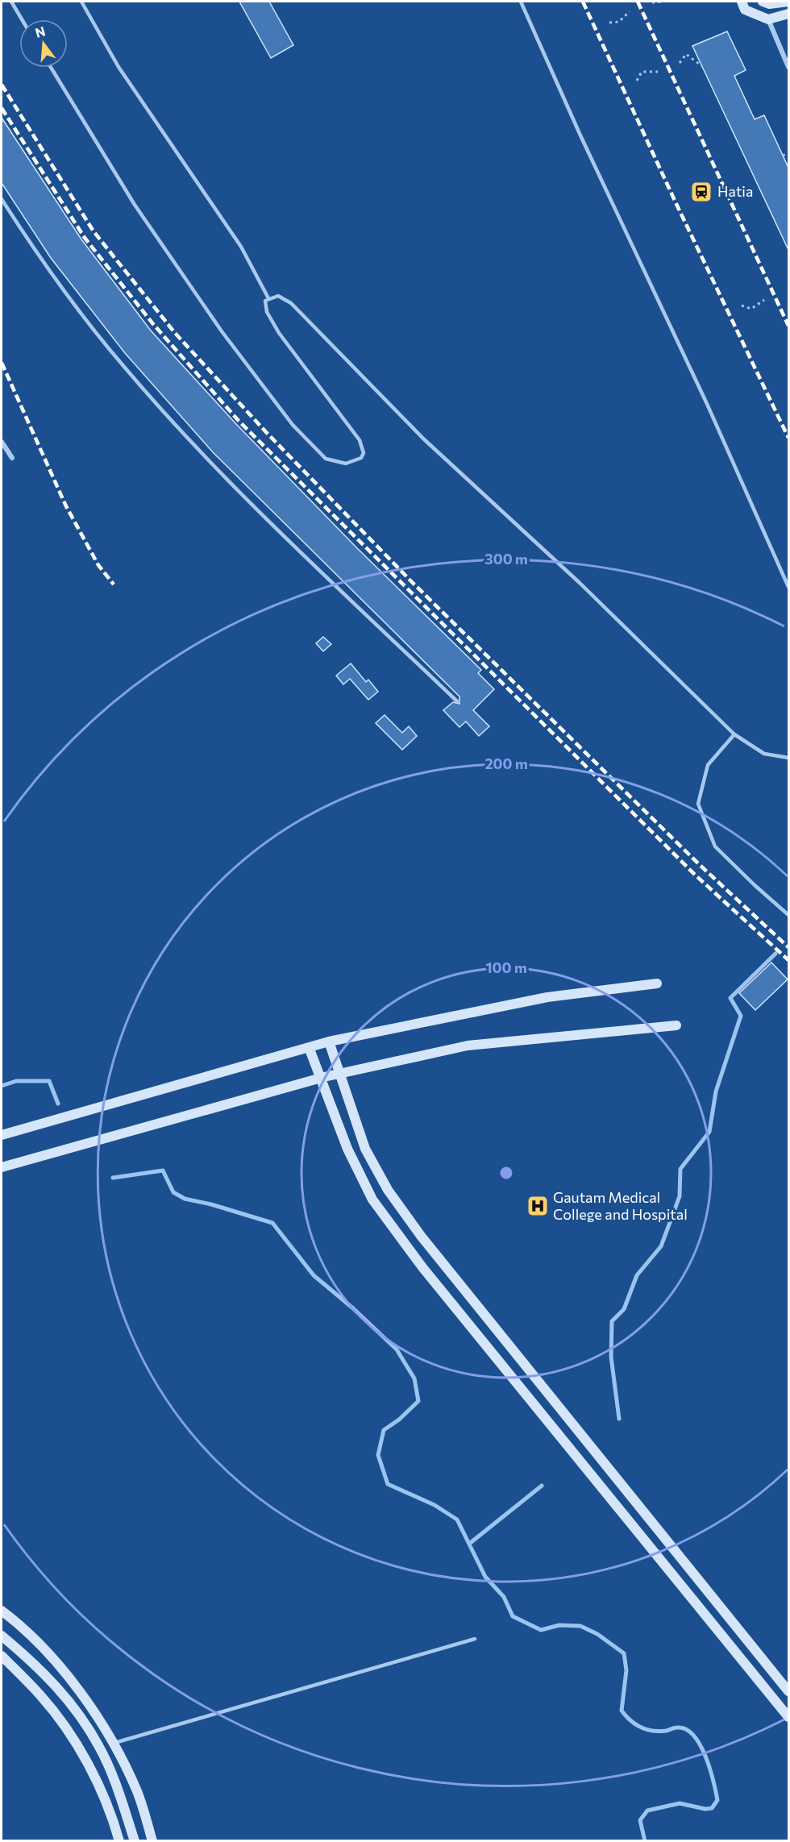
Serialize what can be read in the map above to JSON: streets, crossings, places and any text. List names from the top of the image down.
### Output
{
  "places": {
    "station": ["Hatia"],
    "hospital": ["Gautam Medical College and Hospital"]
  },
  "north": "top",
  "rings": ["300 m", "200 m", "100 m"]
}
